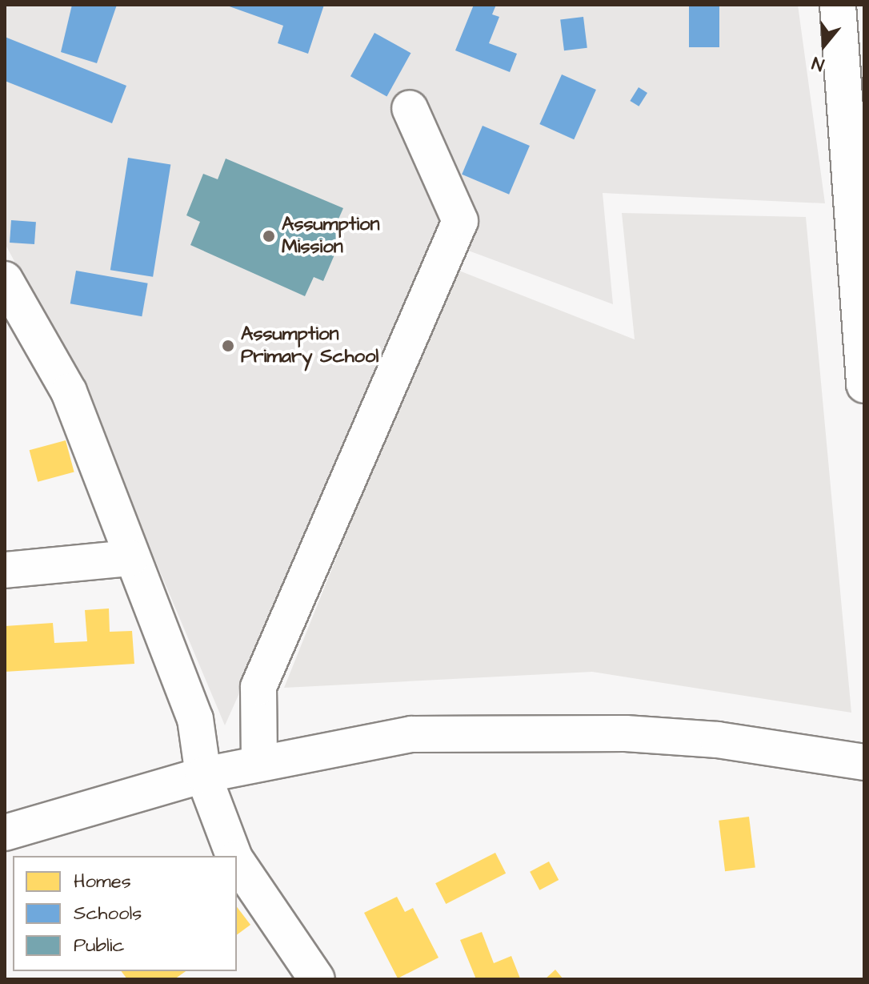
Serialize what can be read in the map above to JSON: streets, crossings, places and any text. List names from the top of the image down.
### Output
{
  "places": ["Assumption Mission", "Assumption Primary School"],
  "legend": ["Homes", "Schools", "Public"],
  "north": "bottom"
}
